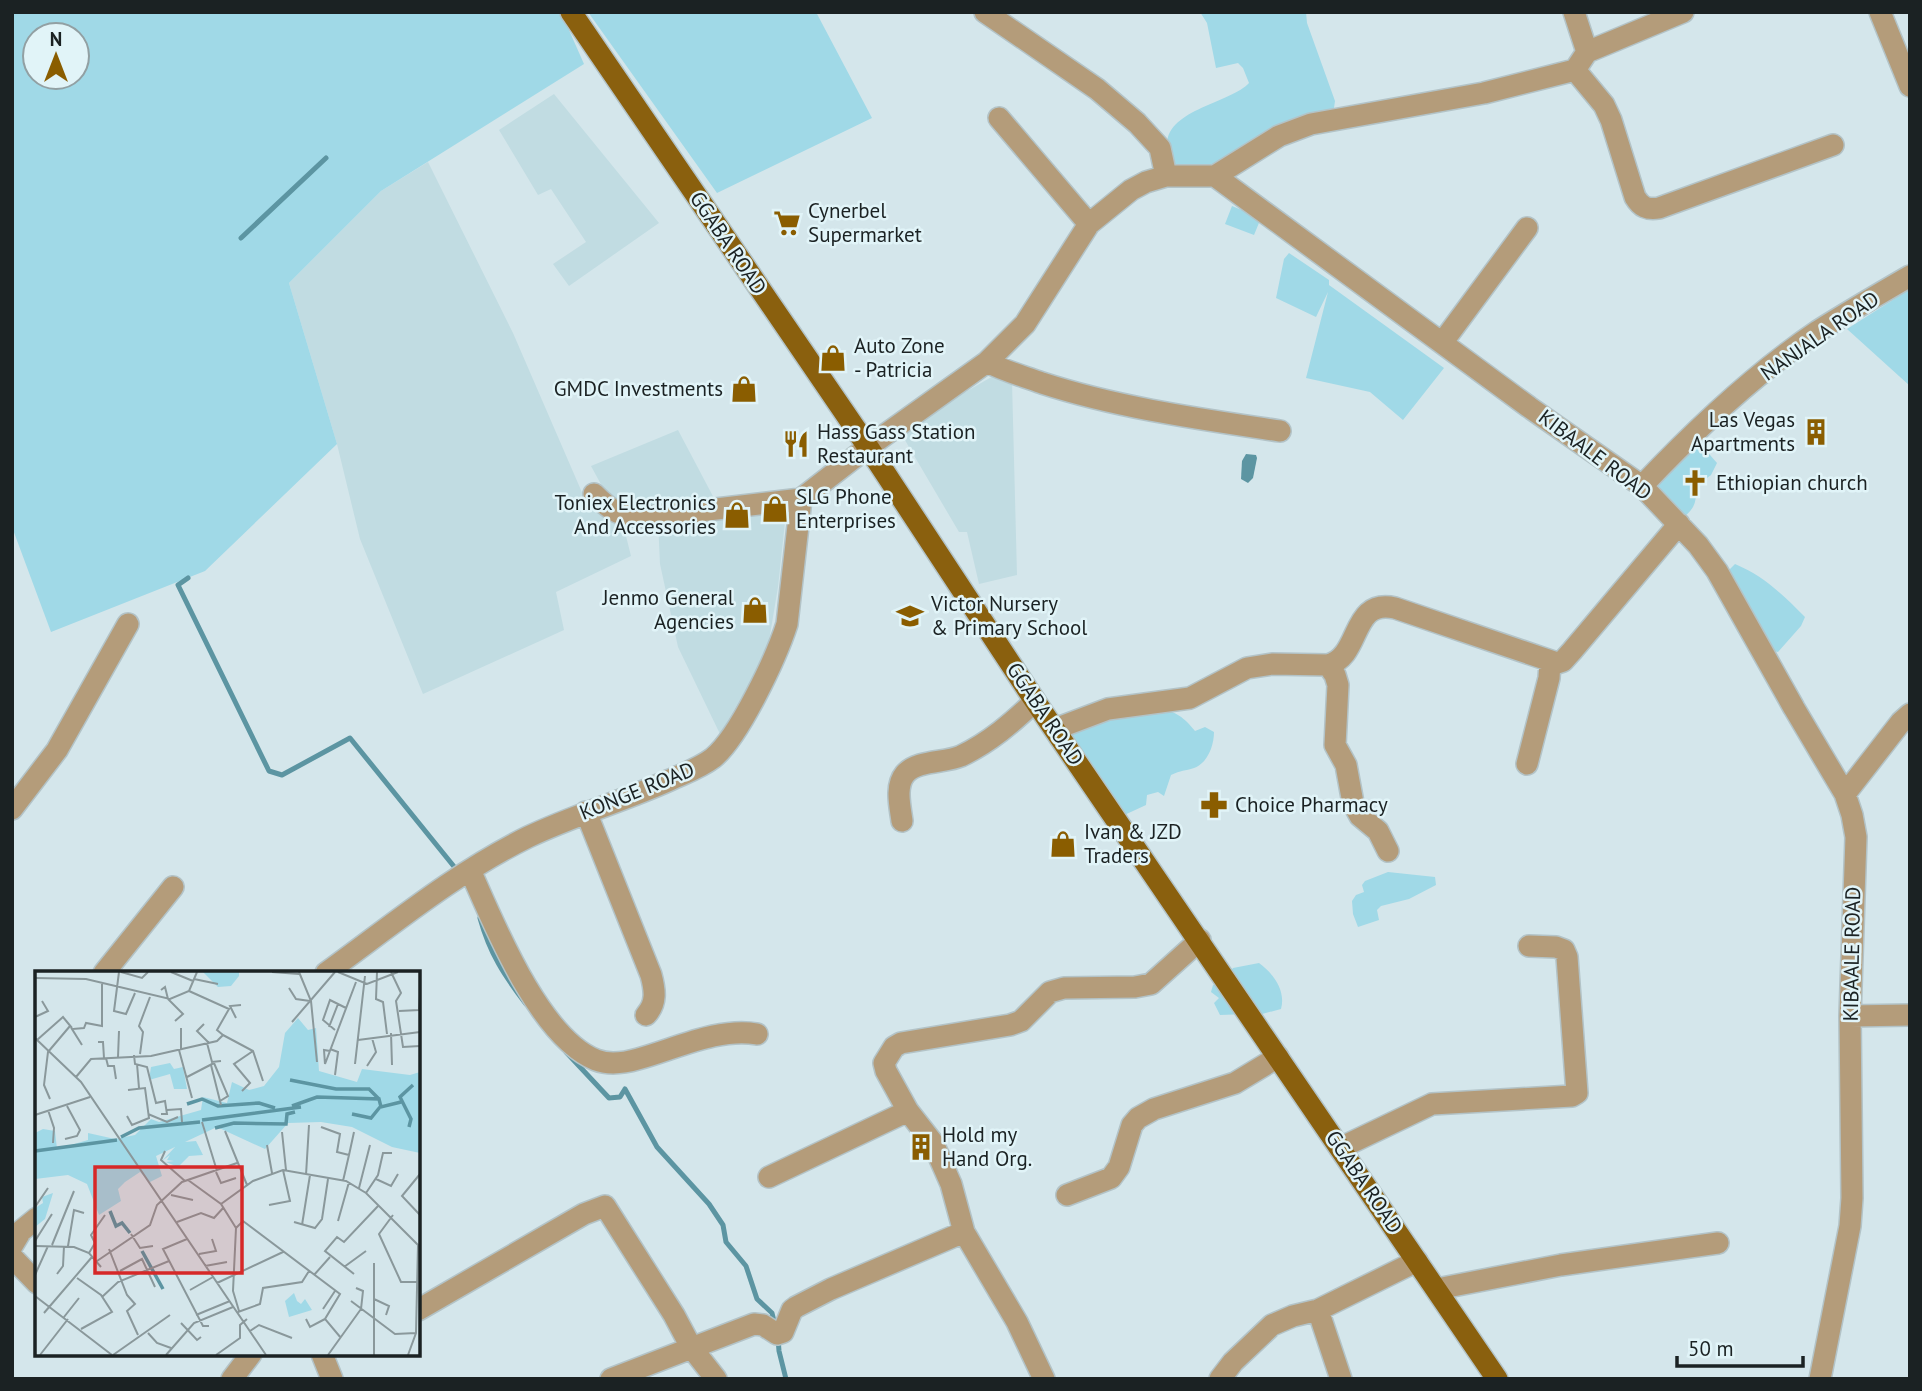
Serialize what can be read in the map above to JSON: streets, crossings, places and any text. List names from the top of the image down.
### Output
{
  "streets": {
    "main road": ["GGABA ROAD"],
    "street": ["NANJALA ROAD", "KIBAALE ROAD", "KONGE ROAD"]
  },
  "crossings": [
    ["NANJALA ROAD", "KIBAALE ROAD"]
  ],
  "places": {
    "supermarket": ["Cynerbel Supermarket"],
    "shop": [
      "Auto Zone - Patricia",
      "GMDC Investments",
      "SLG Phone Enterprises",
      "Toniex Electronics And Accessories",
      "Jenmo General Agencies",
      "Ivan & JZD Traders"
    ],
    "building": ["Las Vegas Apartments", "Hold my Hand Org."],
    "restaurant": ["Hass Gass Station Restaurant"],
    "church": ["Ethiopian church"],
    "school or university": ["Victor Nursery & Primary School"],
    "pharmacy": ["Choice Pharmacy"]
  },
  "scale_bar": "50 m",
  "north": "top"
}
